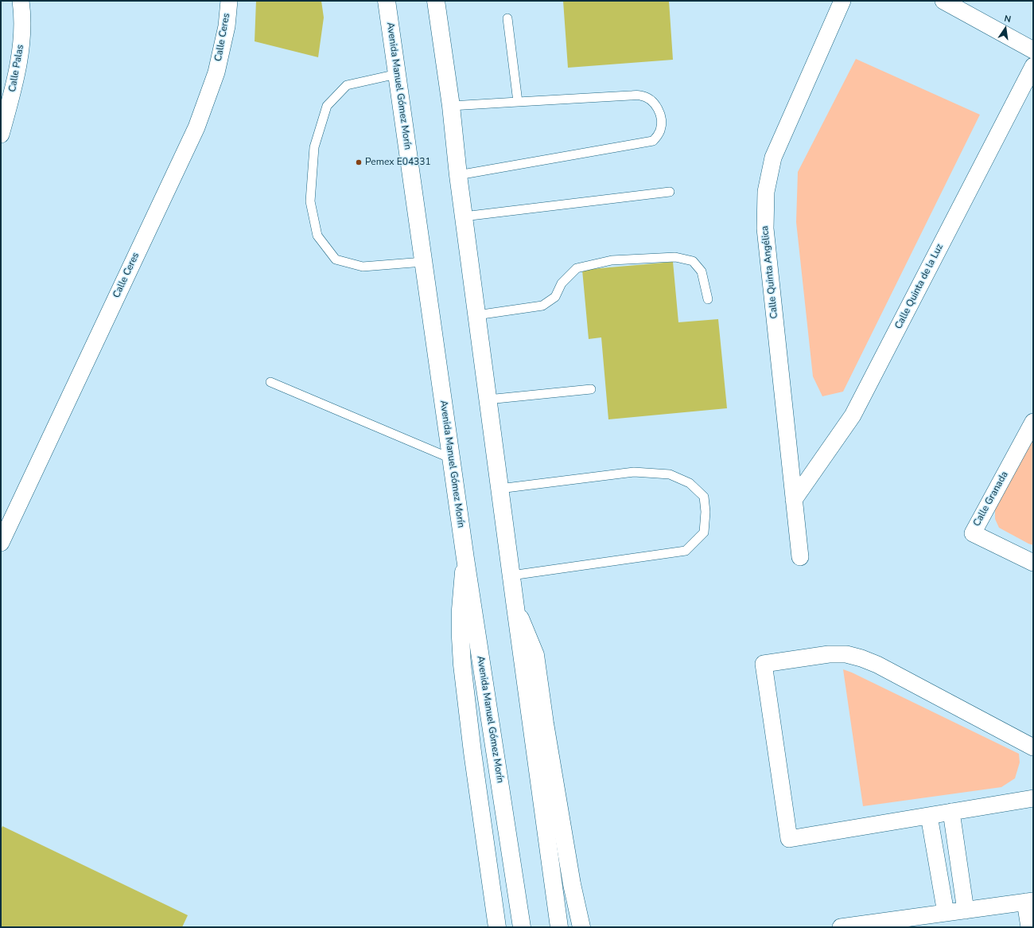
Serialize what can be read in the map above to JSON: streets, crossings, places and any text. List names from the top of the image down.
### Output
{
  "streets": {
    "main road": ["Avenida Manuel Gómez Morín"],
    "street": [
      "Calle Ceres",
      "Calle Palas",
      "Calle Quinta Angélica",
      "Calle Quinta de la Luz",
      "Calle Granada"
    ]
  },
  "crossings": [
    ["Calle Quinta Angélica", "Calle Quinta de la Luz"]
  ],
  "places": ["Pemex E04331"],
  "north": "top"
}
